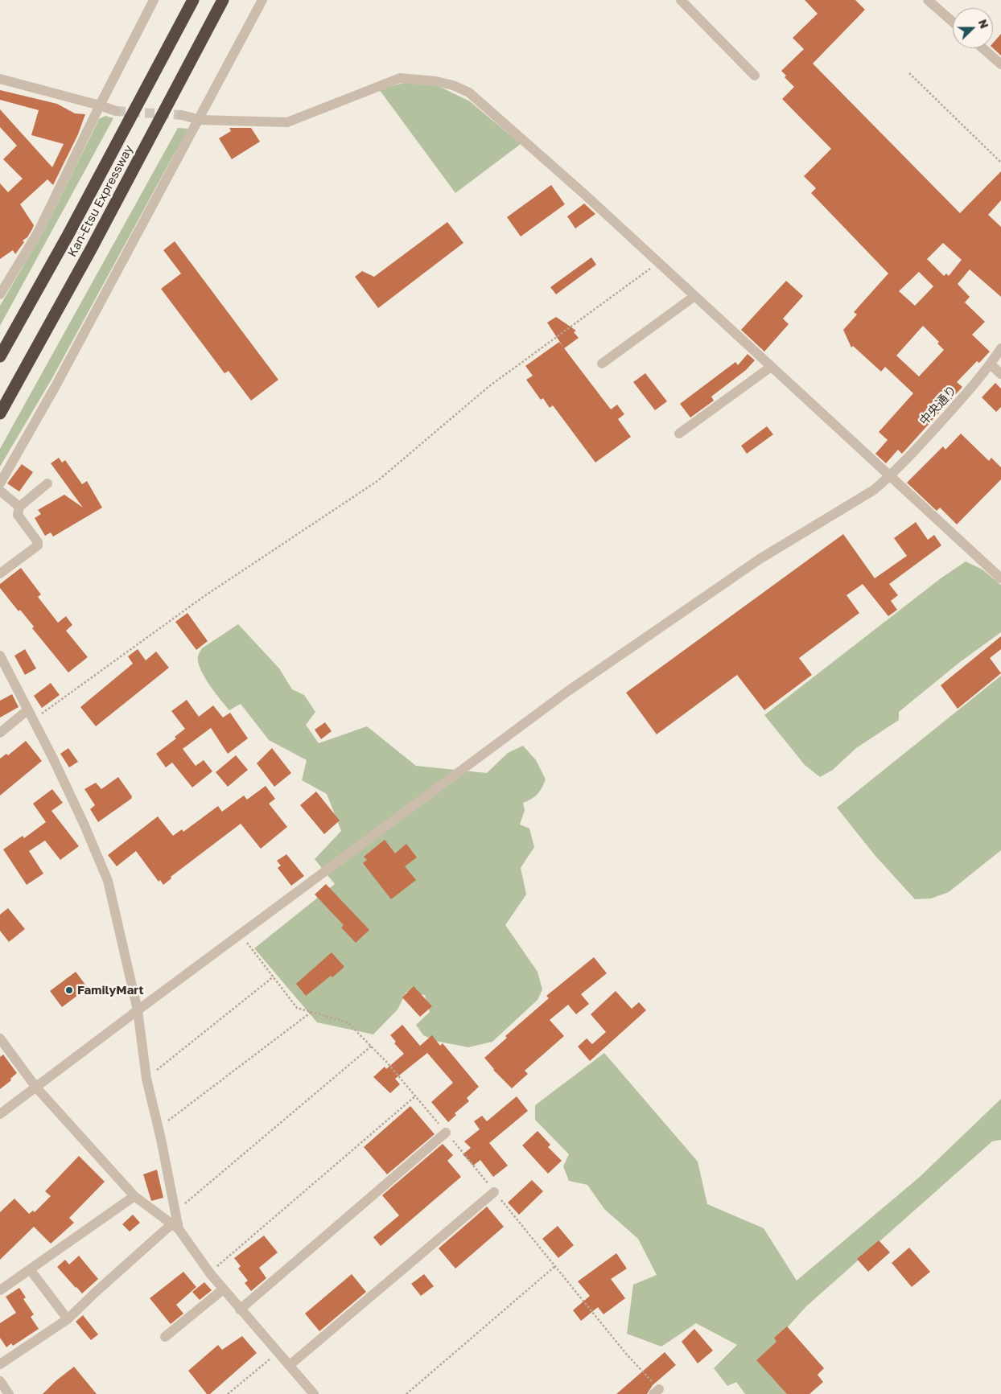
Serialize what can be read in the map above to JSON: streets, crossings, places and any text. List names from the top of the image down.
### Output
{
  "streets": {
    "highway": ["Kan-Etsu Expressway"],
    "street": ["中央通り"]
  },
  "places": ["FamilyMart"],
  "north": "right"
}
